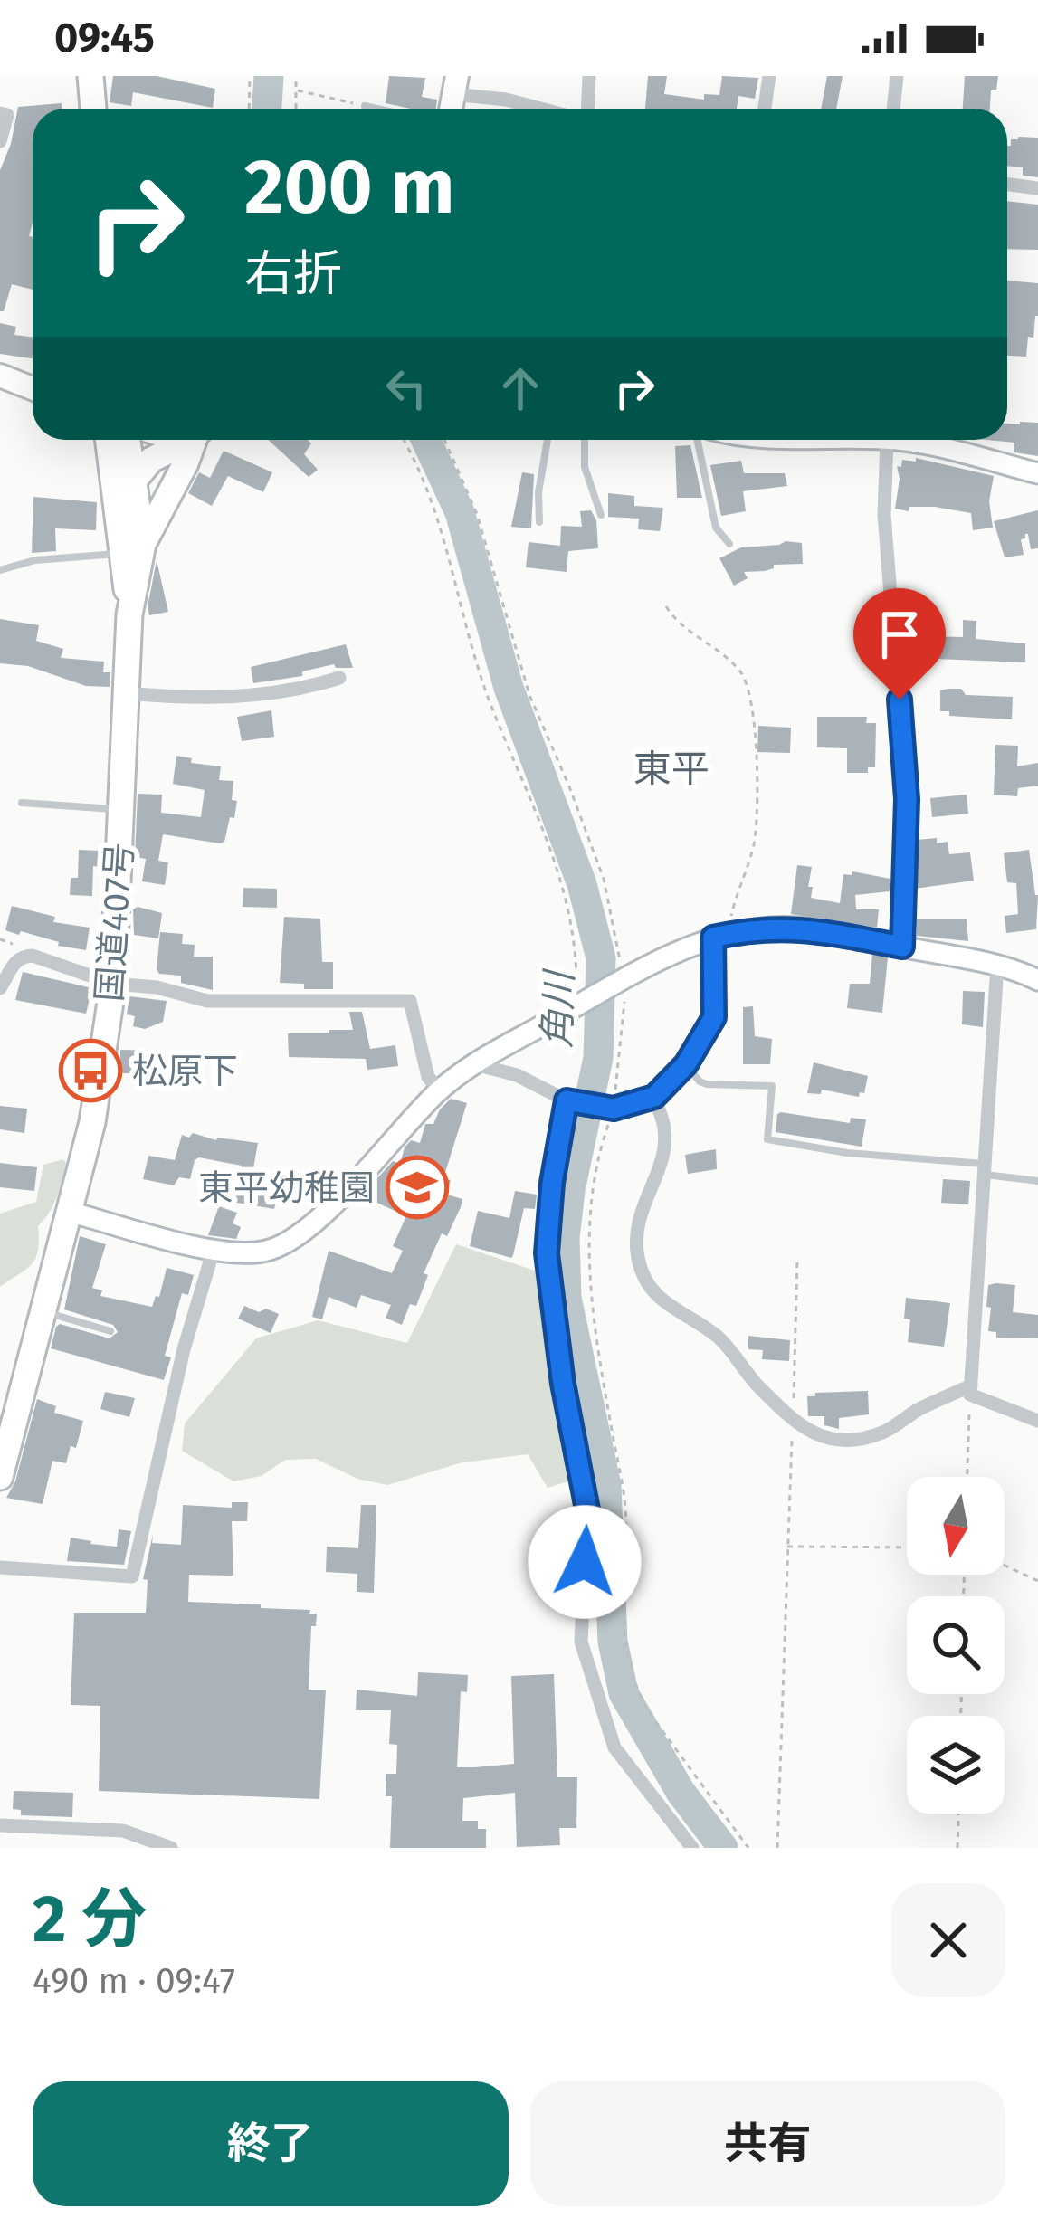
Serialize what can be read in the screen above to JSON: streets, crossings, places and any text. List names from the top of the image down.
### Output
{
  "streets": {
    "highway": ["国道407号"]
  },
  "districts": ["東平"],
  "water": ["角川"],
  "places": {
    "bus stop": ["松原下"],
    "school or university": ["東平幼稚園"]
  },
  "north": "bottom",
  "page": {
    "status": "09:45",
    "turn": ["200 m", "右折"],
    "heading": ["2 分", "490 m · 09:47"],
    "buttons": ["終了", "共有"]
  }
}
